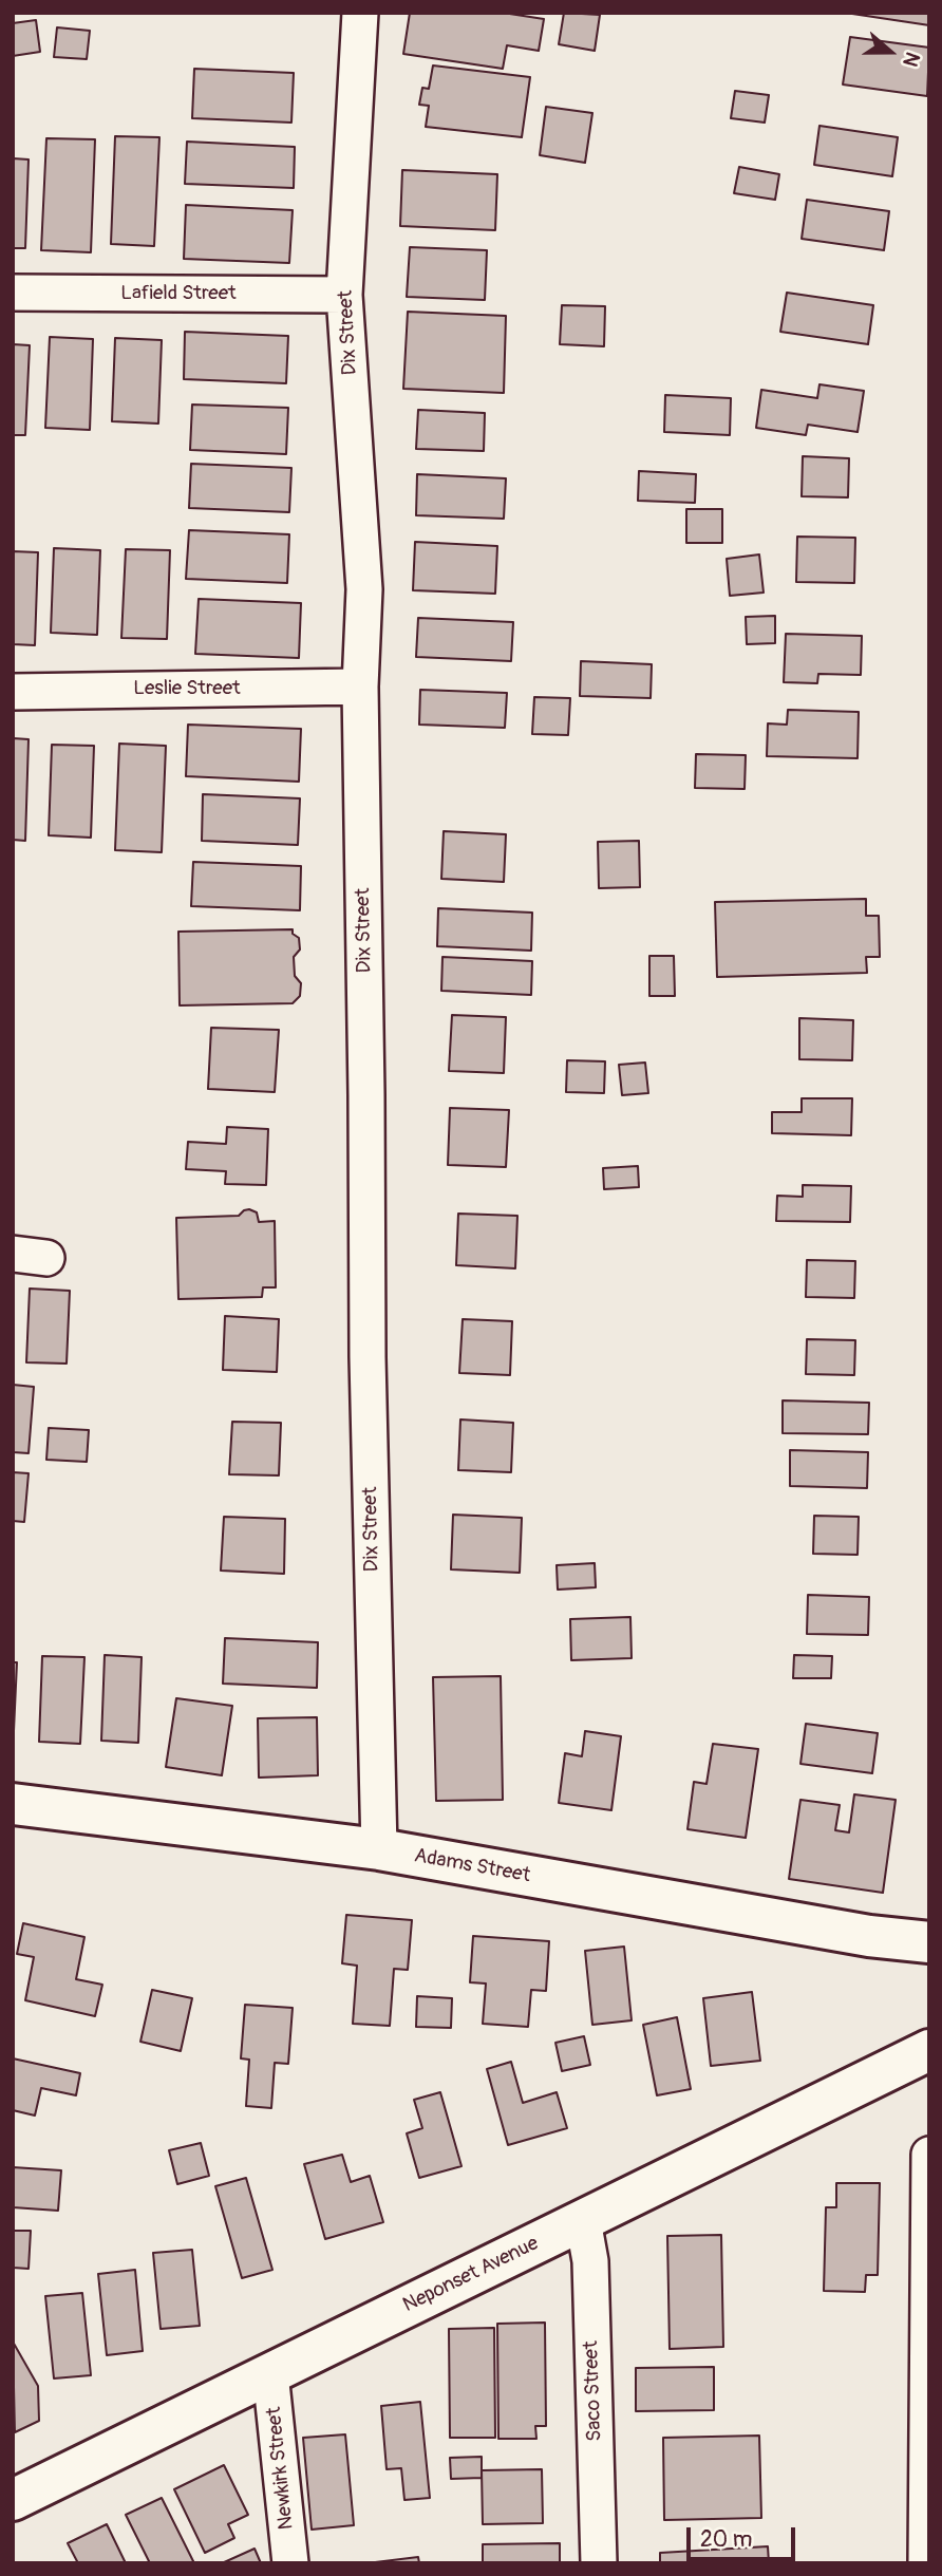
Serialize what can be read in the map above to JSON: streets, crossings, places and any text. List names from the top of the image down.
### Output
{
  "streets": {
    "main road": ["Adams Street", "Neponset Avenue"],
    "street": [
      "Lafield Street",
      "Dix Street",
      "Leslie Street",
      "Saco Street",
      "Newkirk Street"
    ]
  },
  "crossings": [
    ["Lafield Street", "Dix Street"],
    ["Dix Street", "Leslie Street"],
    ["Dix Street", "Adams Street"],
    ["Neponset Avenue", "Saco Street"],
    ["Neponset Avenue", "Newkirk Street"]
  ],
  "scale_bar": "20 m",
  "north": "right"
}
